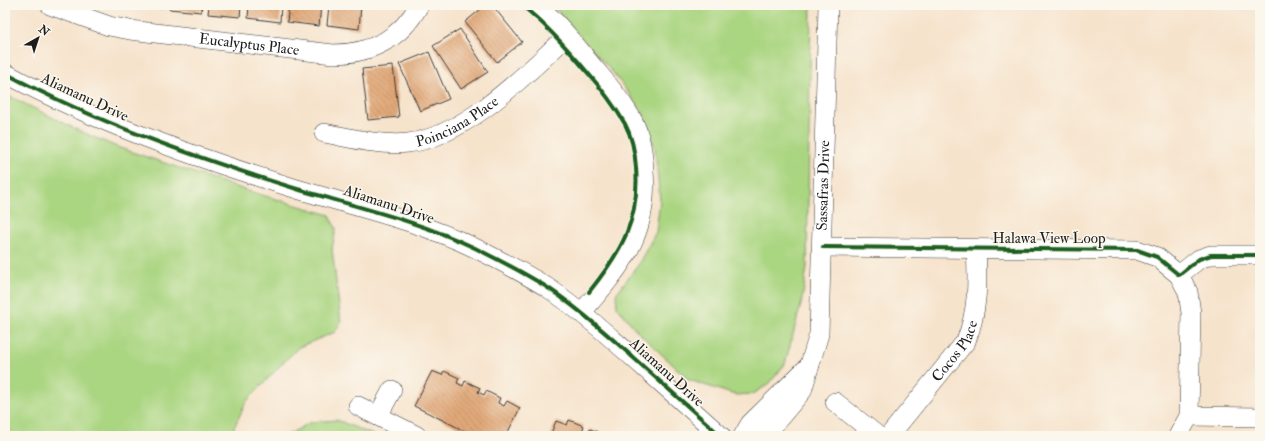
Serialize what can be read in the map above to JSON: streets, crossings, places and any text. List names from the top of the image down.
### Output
{
  "streets": {
    "street": [
      "Eucalyptus Place",
      "Aliamanu Drive",
      "Poinciana Place",
      "Sassafras Drive",
      "Halawa View Loop",
      "Cocos Place"
    ]
  },
  "crossings": [
    ["Sassafras Drive", "Halawa View Loop"],
    ["Halawa View Loop", "Cocos Place"]
  ],
  "north": "top right"
}
